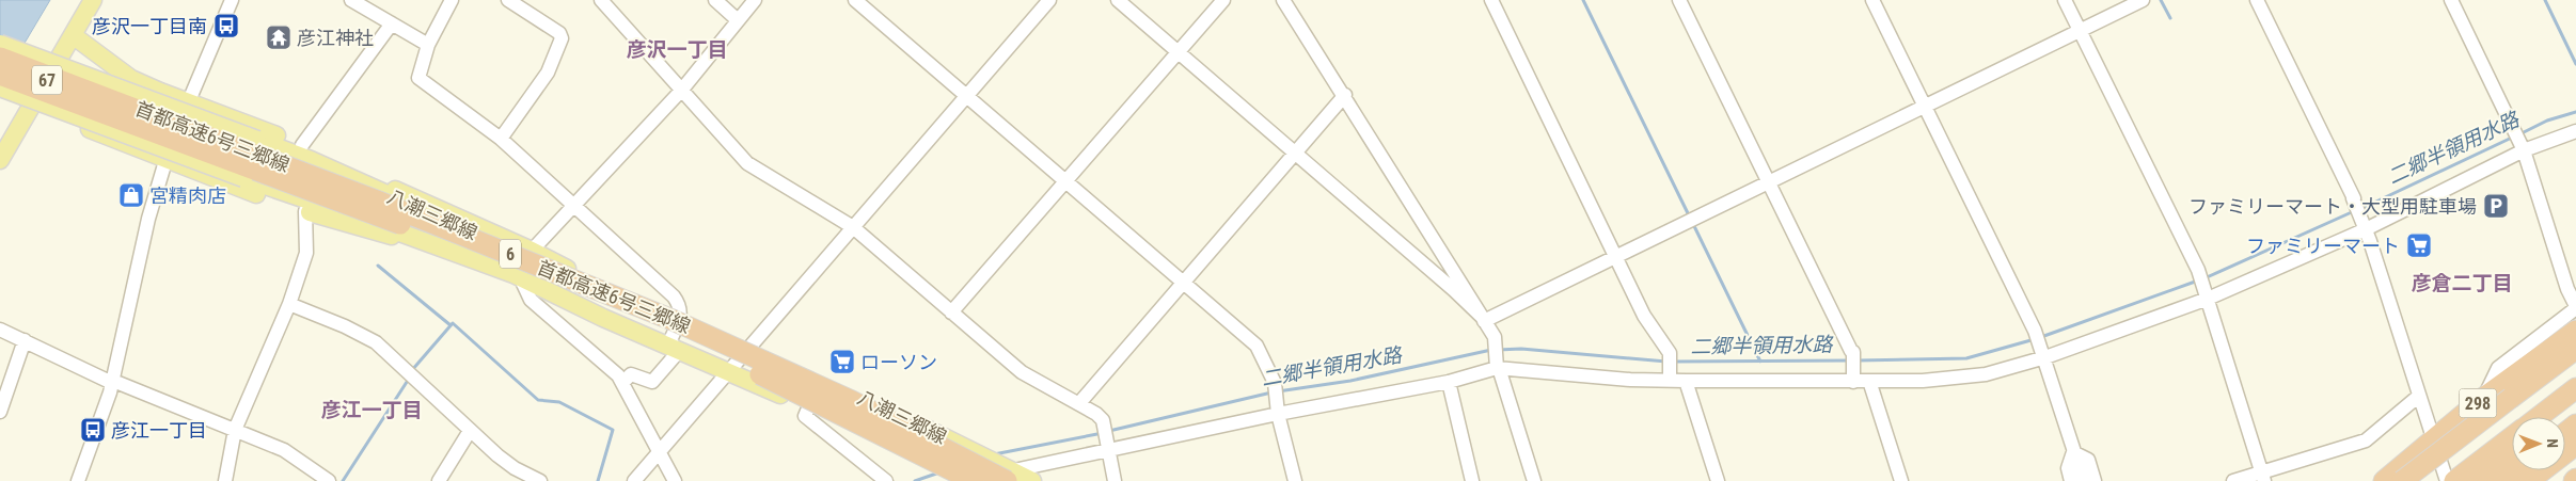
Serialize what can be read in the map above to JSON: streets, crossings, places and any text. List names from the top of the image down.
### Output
{
  "streets": {
    "highway": ["首都高速6号三郷線", "6", "298"],
    "main road": ["67", "八潮三郷線"]
  },
  "crossings": [
    ["首都高速6号三郷線", "八潮三郷線"]
  ],
  "districts": ["彦沢一丁目", "彦倉二丁目", "彦江一丁目"],
  "water": ["二郷半領用水路"],
  "places": {
    "bus stop": ["彦沢一丁目南", "彦江一丁目"],
    "temple": ["彦江神社"],
    "shop": ["宮精肉店"],
    "parking": ["ファミリーマート・大型用駐車場"],
    "supermarket": ["ファミリーマート", "ローソン"]
  },
  "north": "right"
}
